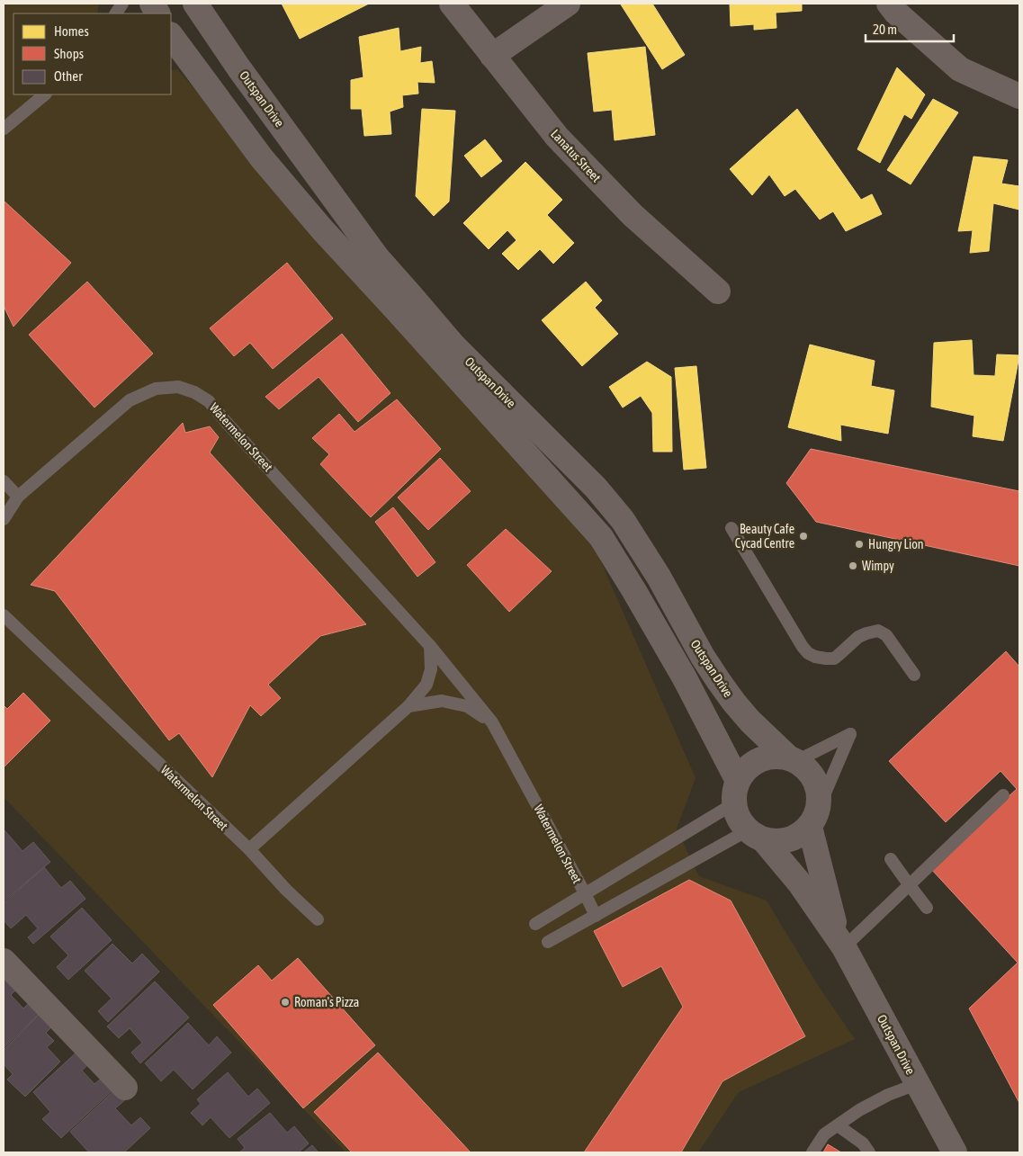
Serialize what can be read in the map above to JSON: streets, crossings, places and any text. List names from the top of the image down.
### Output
{
  "streets": {
    "street": ["Outspan Drive", "Lanatus Street"],
    "lane": ["Watermelon Street"]
  },
  "crossings": [
    ["Outspan Drive", "Watermelon Street"]
  ],
  "places": [
    "Beauty Cafe Cycad Centre",
    "Hungry Lion",
    "Wimpy",
    "Roman's Pizza"
  ],
  "legend": ["Homes", "Shops", "Other"],
  "scale_bar": "20 m"
}
